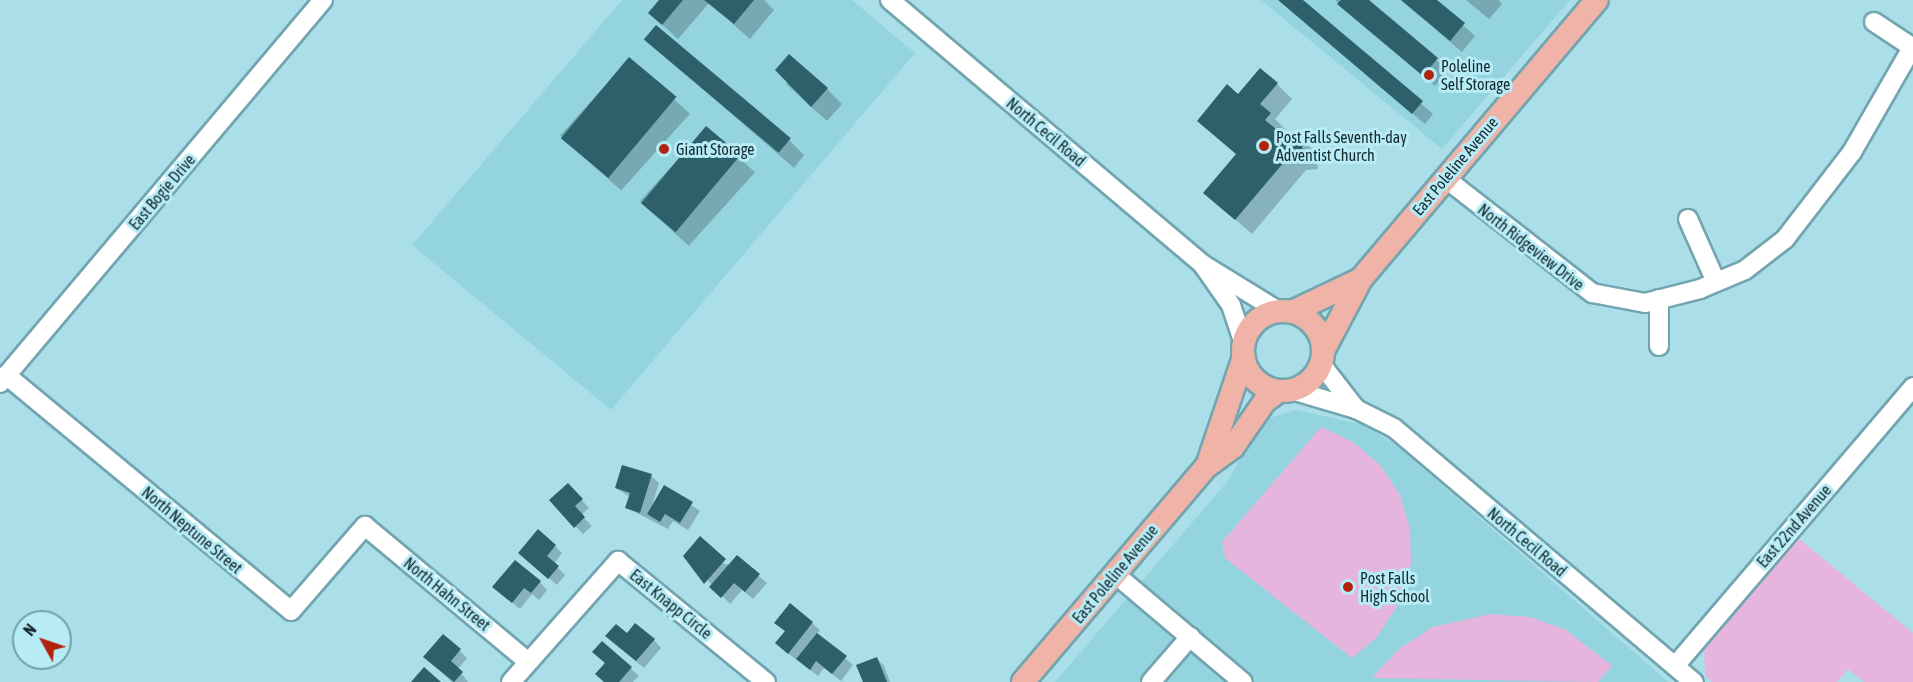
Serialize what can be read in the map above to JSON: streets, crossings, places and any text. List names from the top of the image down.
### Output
{
  "streets": {
    "main road": ["East Poleline Avenue"],
    "street": [
      "North Cecil Road",
      "East Bogie Drive",
      "North Ridgeview Drive",
      "East 22nd Avenue",
      "North Neptune Street",
      "North Hahn Street",
      "East Knapp Circle"
    ]
  },
  "crossings": [
    ["North Cecil Road", "East Poleline Avenue"],
    ["North Cecil Road", "East 22nd Avenue"],
    ["East Poleline Avenue", "North Ridgeview Drive"],
    ["East Bogie Drive", "North Neptune Street"],
    ["North Neptune Street", "North Hahn Street"],
    ["North Hahn Street", "East Knapp Circle"]
  ],
  "places": [
    "Poleline Self Storage",
    "Post Falls Seventh-day Adventist Church",
    "Giant Storage",
    "Post Falls High School"
  ],
  "north": "top left"
}
